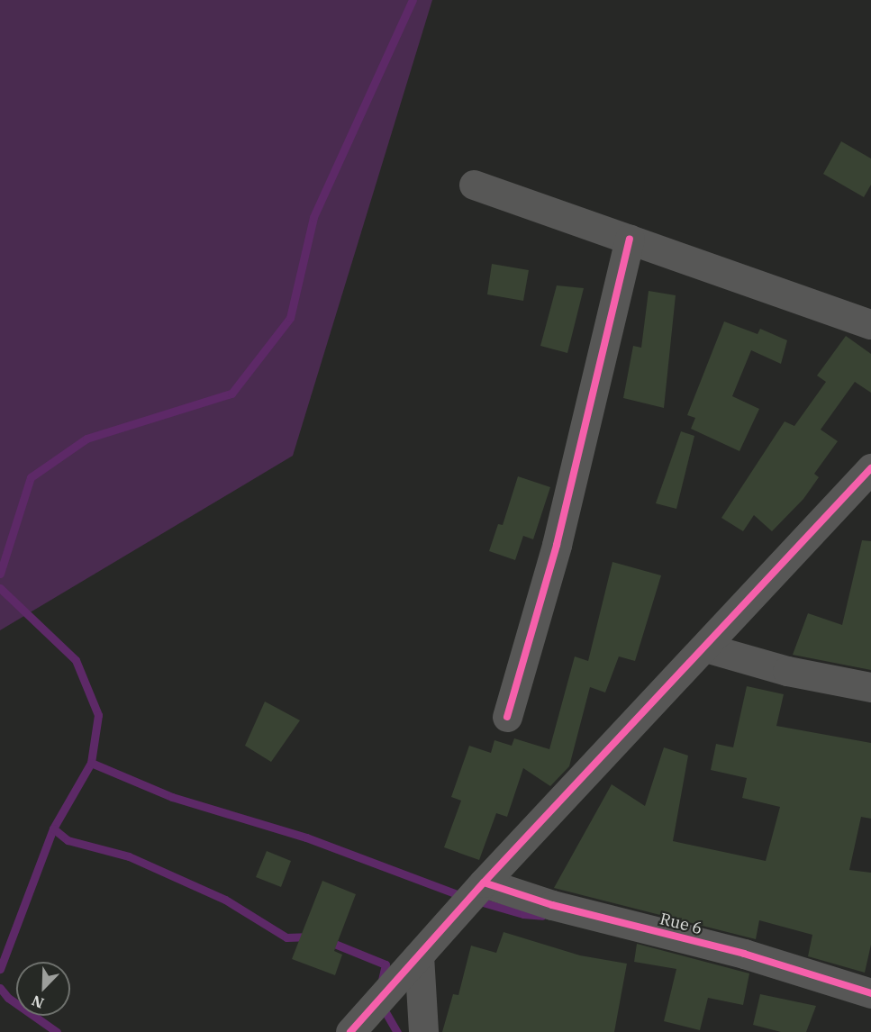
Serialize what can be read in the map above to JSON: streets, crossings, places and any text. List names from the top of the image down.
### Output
{
  "streets": {
    "street": ["Rue 6"]
  },
  "north": "bottom left"
}
